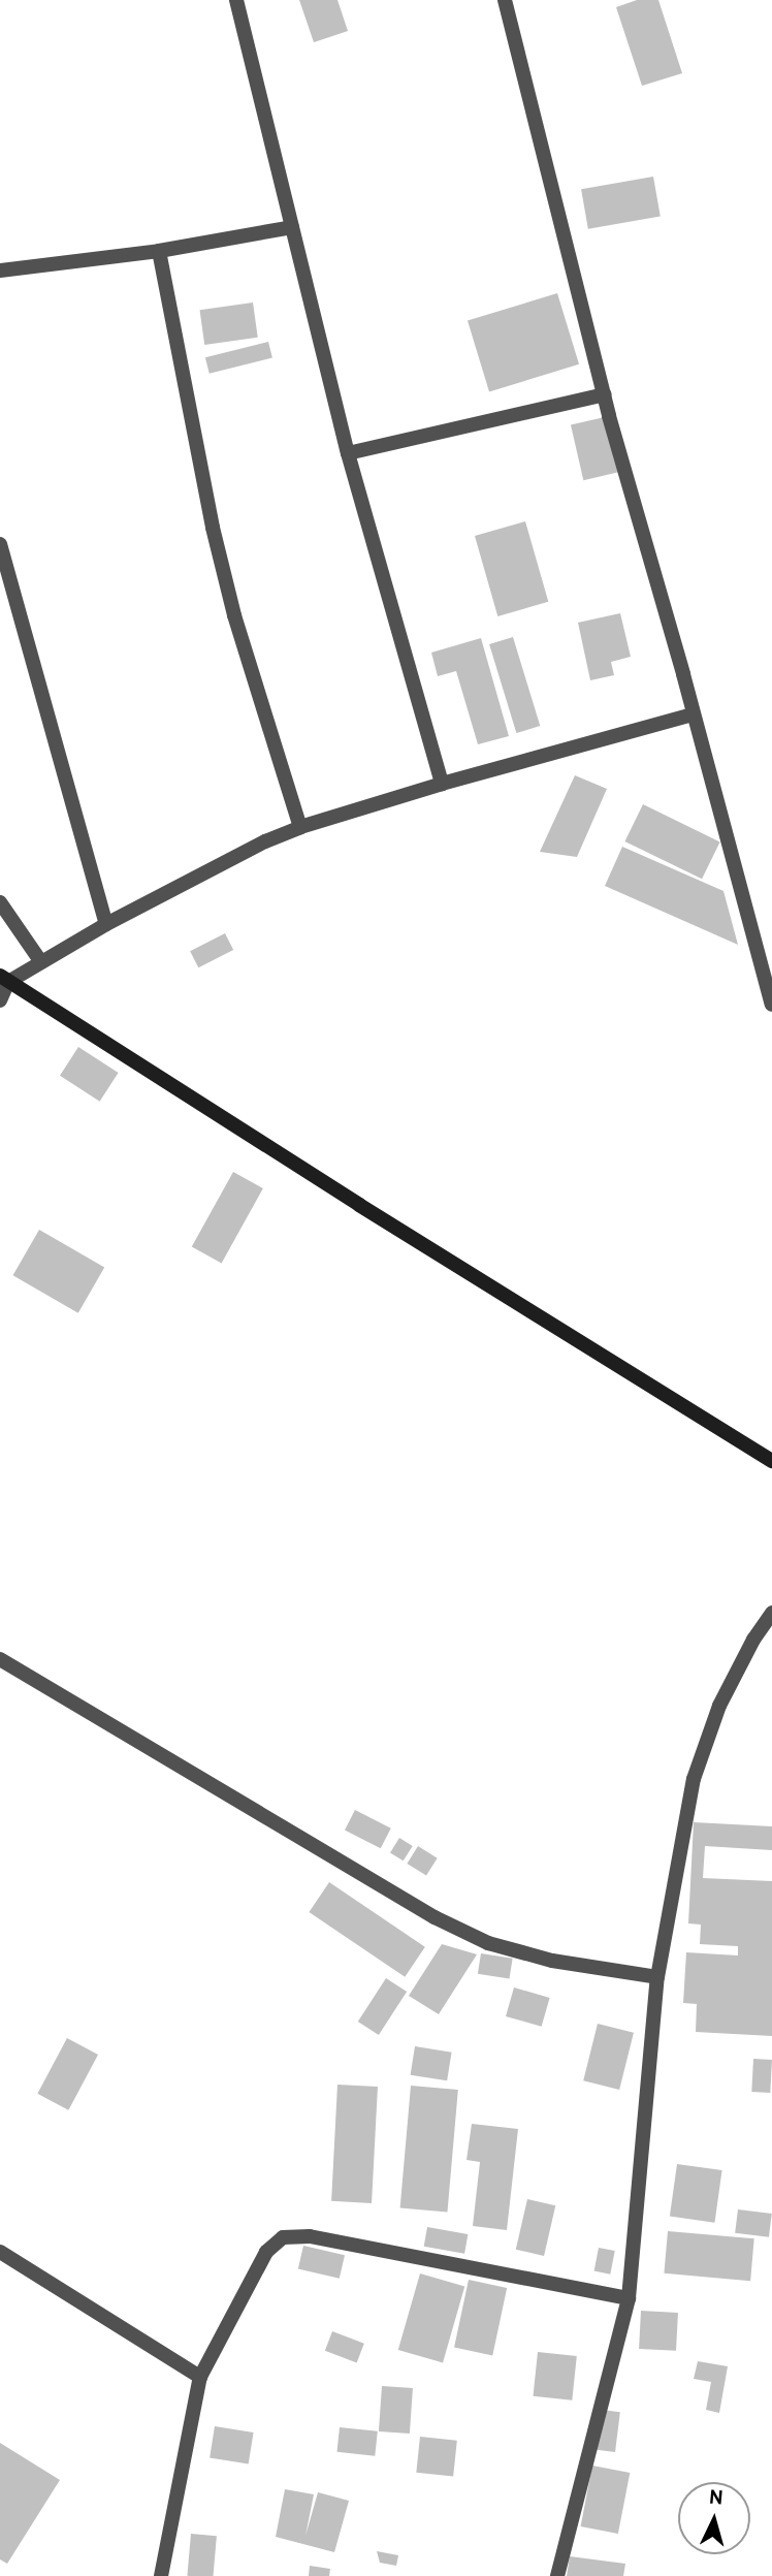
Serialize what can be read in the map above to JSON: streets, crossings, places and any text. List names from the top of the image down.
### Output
{
  "north": "top"
}
